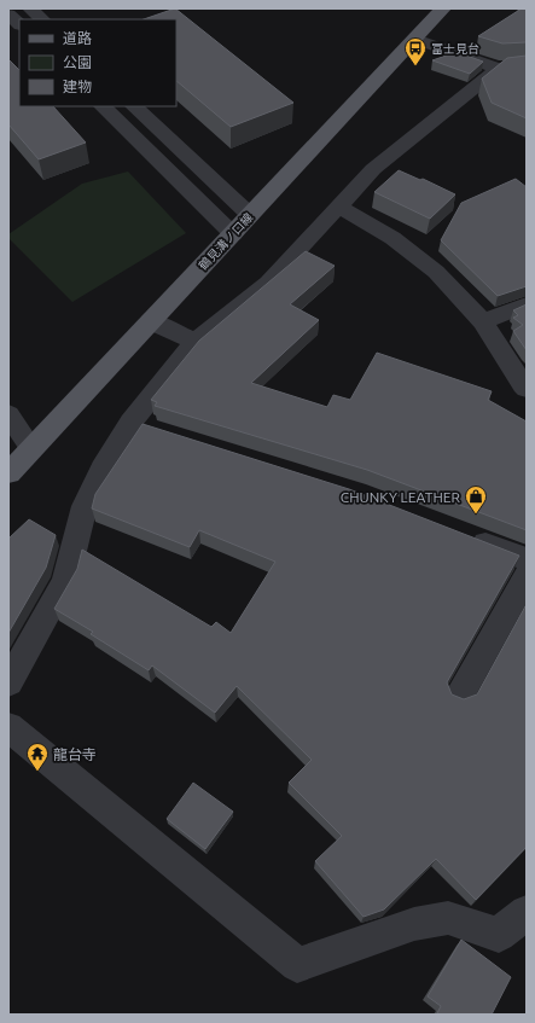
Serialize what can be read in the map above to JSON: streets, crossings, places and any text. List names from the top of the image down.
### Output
{
  "streets": {
    "main road": ["鶴見溝ノ口線"]
  },
  "places": {
    "bus stop": ["富士見台"],
    "shop": ["CHUNKY LEATHER"],
    "temple": ["龍台寺"]
  },
  "legend": ["道路", "公園", "建物"]
}
